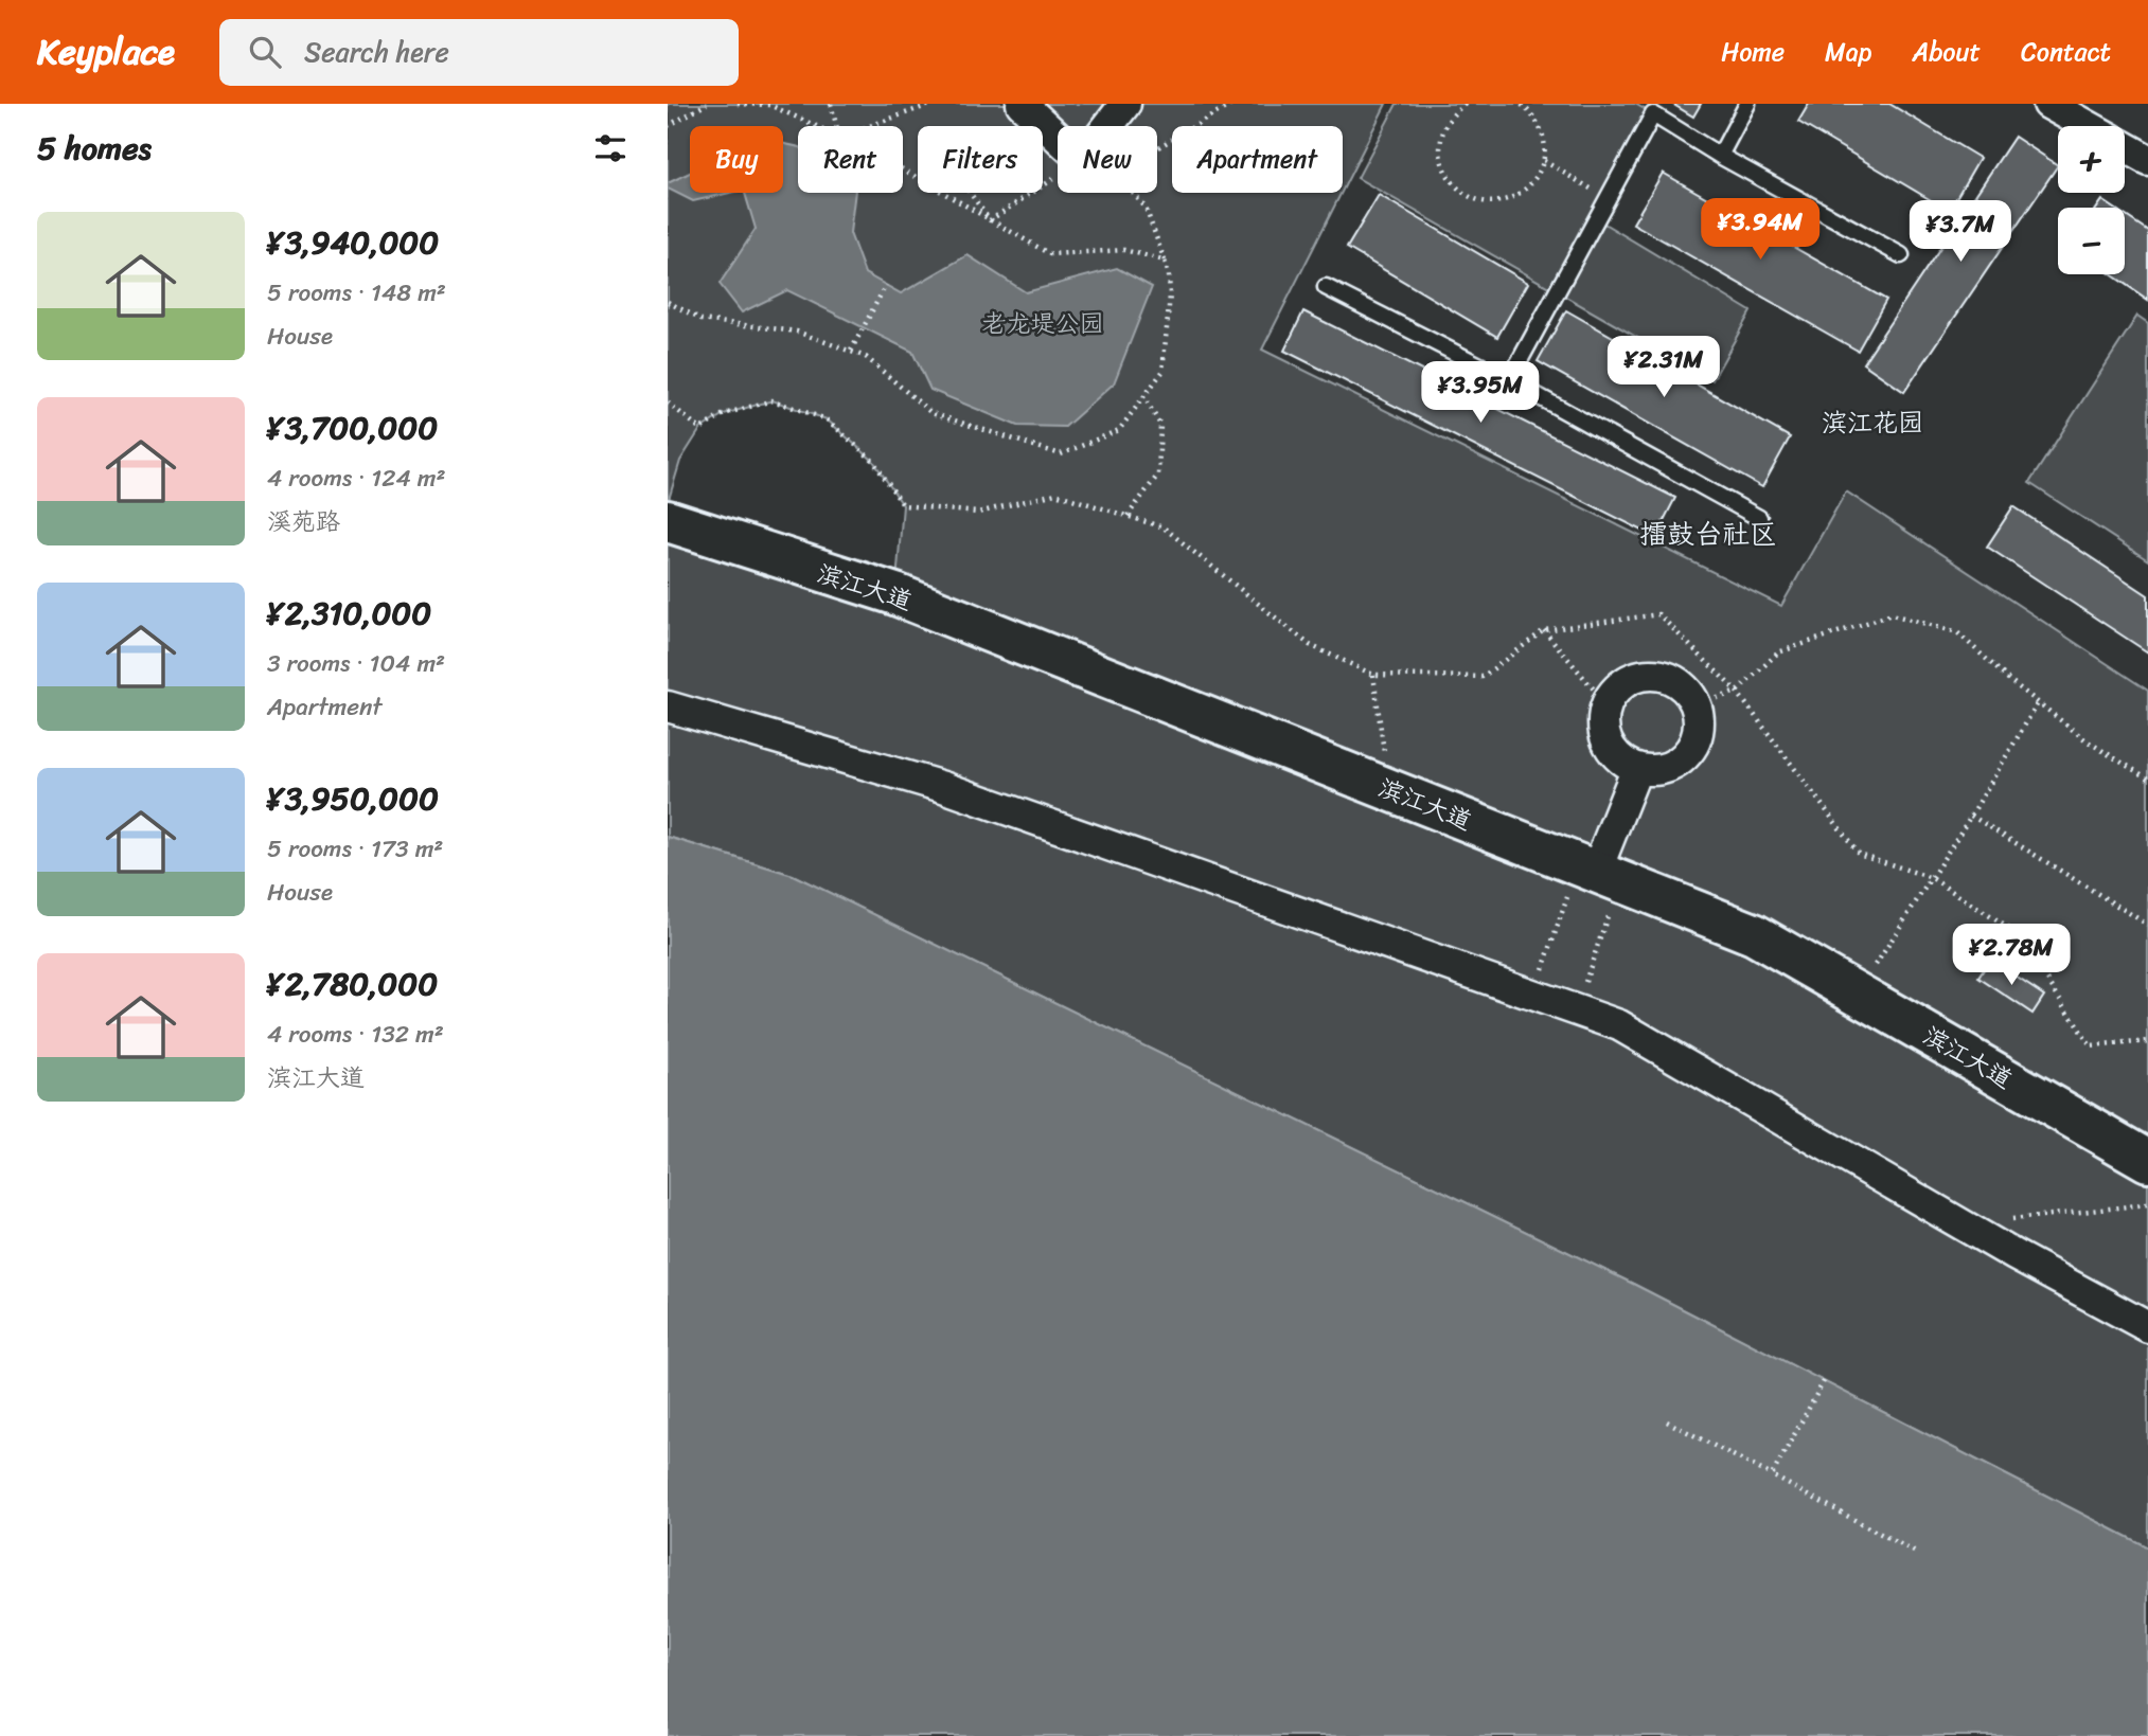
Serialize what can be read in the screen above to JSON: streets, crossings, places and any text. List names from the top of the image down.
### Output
{
  "streets": {
    "street": ["滨江大道"]
  },
  "districts": ["滨江花园", "擂鼓台社区"],
  "parks": ["老龙堤公园"],
  "page": {
    "header": "Keyplace",
    "search": "Search here",
    "nav": [
      "Home",
      "Map",
      "About",
      "Contact"
    ],
    "heading": "5 homes",
    "map_buttons": ["+", "−"],
    "chip": [
      "Buy",
      "Rent",
      "Filters",
      "New",
      "Apartment"
    ],
    "list": [
      {
        "name": "¥3,940,000",
        "note": "5 rooms · 148 m² · House"
      },
      {
        "name": "¥3,700,000",
        "note": "4 rooms · 124 m² · 溪苑路"
      },
      {
        "name": "¥2,310,000",
        "note": "3 rooms · 104 m² · Apartment"
      },
      {
        "name": "¥3,950,000",
        "note": "5 rooms · 173 m² · House"
      },
      {
        "name": "¥2,780,000",
        "note": "4 rooms · 132 m² · 滨江大道"
      }
    ],
    "price": [
      "¥3.94M",
      "¥3.7M",
      "¥2.31M",
      "¥3.95M",
      "¥2.78M"
    ]
  }
}
